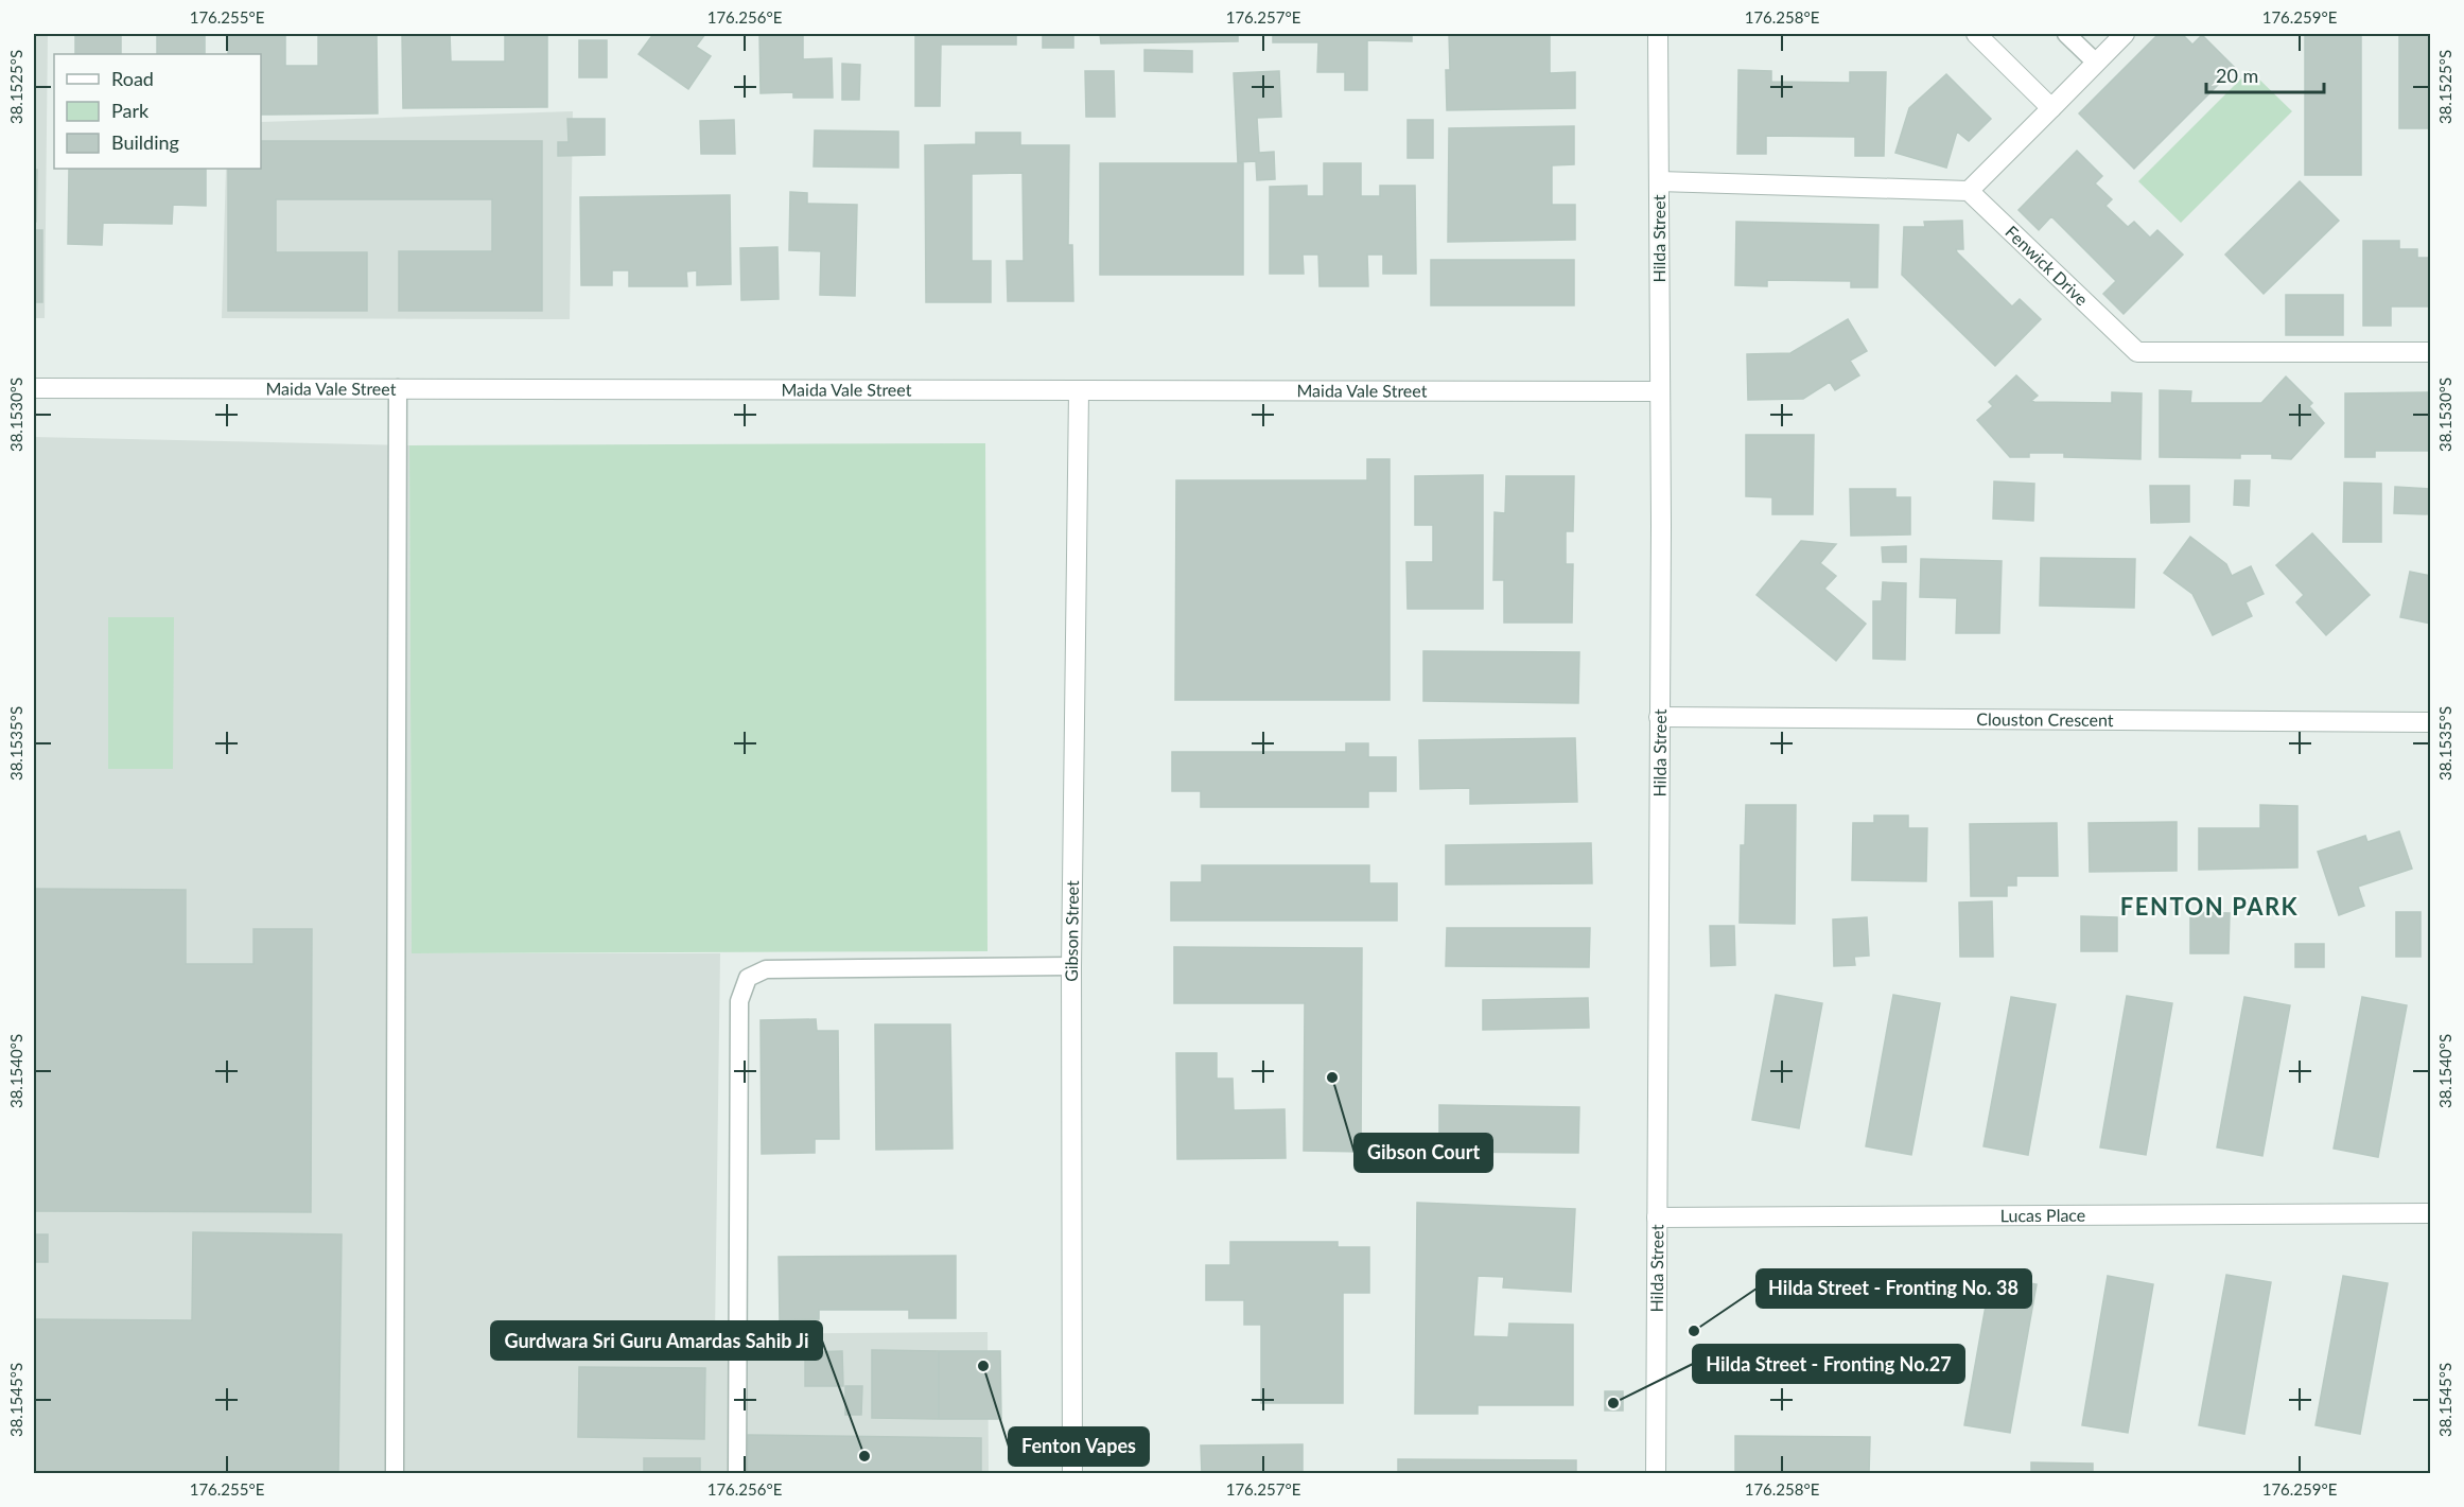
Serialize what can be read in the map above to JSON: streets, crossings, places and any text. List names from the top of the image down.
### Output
{
  "streets": {
    "street": [
      "Hilda Street",
      "Fenwick Drive",
      "Maida Vale Street",
      "Clouston Crescent",
      "Gibson Street",
      "Lucas Place"
    ]
  },
  "crossings": [
    ["Hilda Street", "Maida Vale Street"],
    ["Hilda Street", "Clouston Crescent"],
    ["Hilda Street", "Lucas Place"],
    ["Maida Vale Street", "Gibson Street"]
  ],
  "districts": ["FENTON PARK"],
  "places": [
    "Gibson Court",
    "Hilda Street - Fronting No. 38",
    "Fenton Vapes",
    "Hilda Street - Fronting No.27",
    "Gurdwara Sri Guru Amardas Sahib Ji"
  ],
  "legend": ["Road", "Park", "Building"],
  "scale_bar": "20 m",
  "coordinates": [
    "176.255°E",
    "176.256°E",
    "176.257°E",
    "176.258°E",
    "176.259°E",
    "38.1525°S",
    "38.1530°S",
    "38.1535°S",
    "38.1540°S",
    "38.1545°S"
  ]
}
